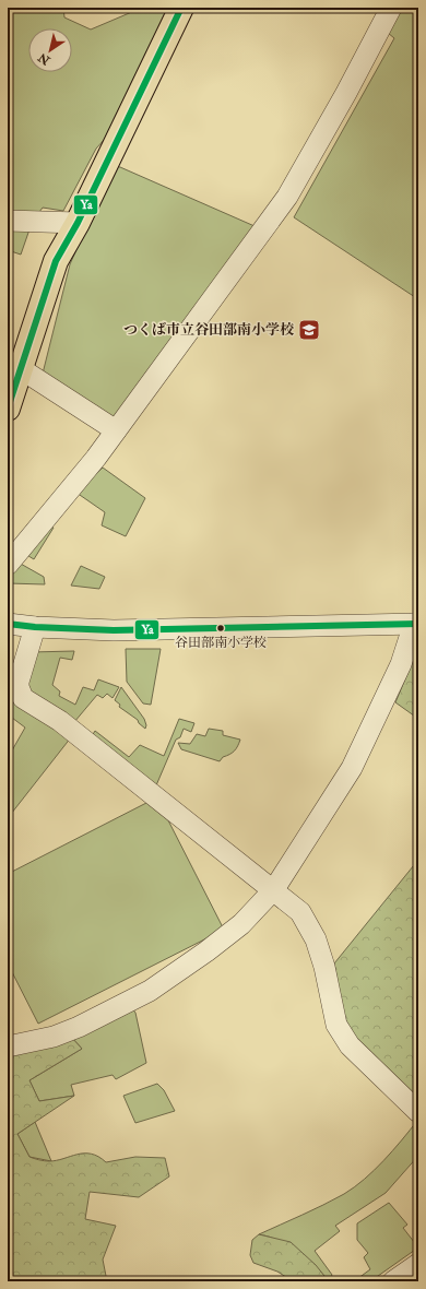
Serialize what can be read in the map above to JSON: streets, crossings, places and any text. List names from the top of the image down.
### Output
{
  "places": {
    "school or university": ["つくば市立谷田部南小学校"],
    "other": ["谷田部南小学校"]
  },
  "lines": ["transit line Ya"],
  "north": "bottom left"
}
